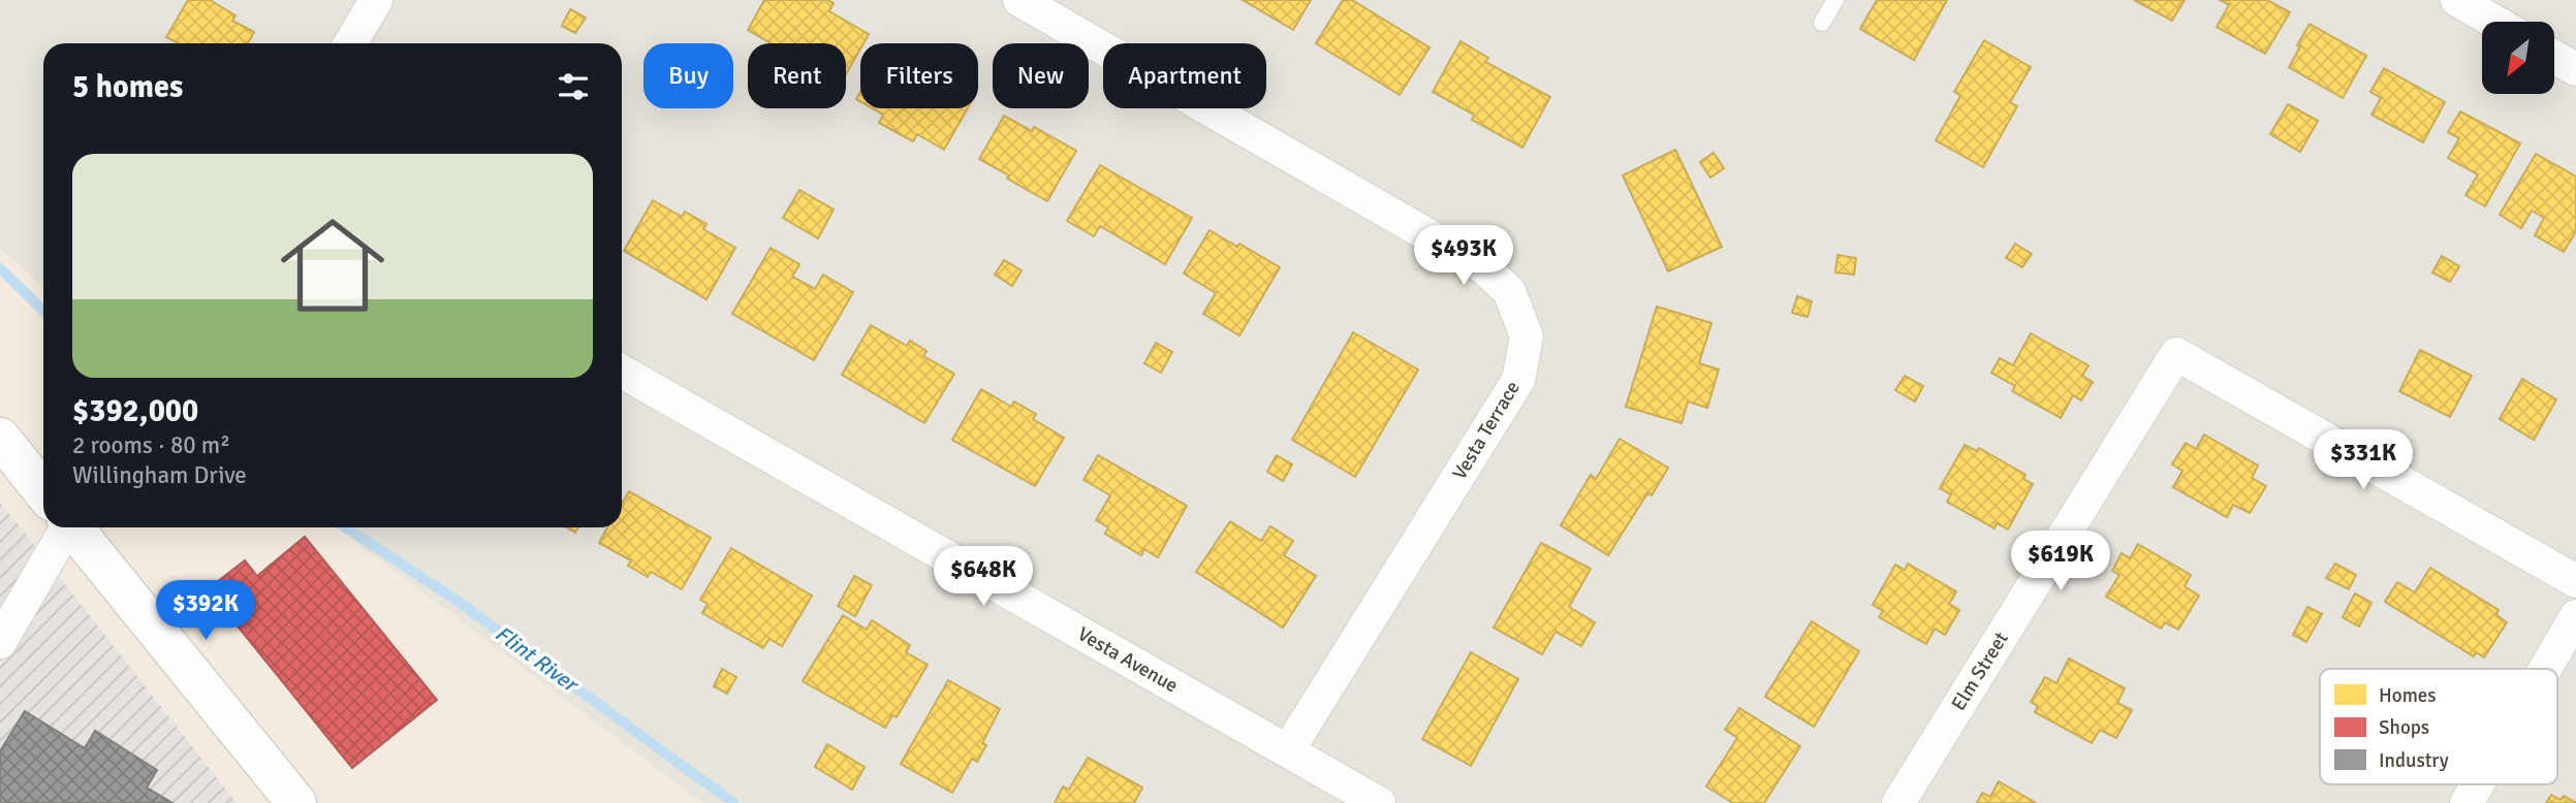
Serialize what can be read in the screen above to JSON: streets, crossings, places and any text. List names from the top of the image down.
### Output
{
  "streets": {
    "street": ["Vesta Terrace", "Vesta Avenue", "Elm Street"]
  },
  "crossings": [
    ["Vesta Terrace", "Vesta Avenue"]
  ],
  "water": ["Flint River"],
  "legend": ["Homes", "Shops", "Industry"],
  "north": "bottom left",
  "page": {
    "chip": [
      "Buy",
      "Rent",
      "Filters",
      "New",
      "Apartment"
    ],
    "heading": "5 homes",
    "list": [
      {
        "name": "$392,000",
        "note": "2 rooms · 80 m² · Willingham Drive"
      }
    ],
    "price": [
      "$493K",
      "$331K",
      "$619K",
      "$648K",
      "$392K"
    ]
  }
}
